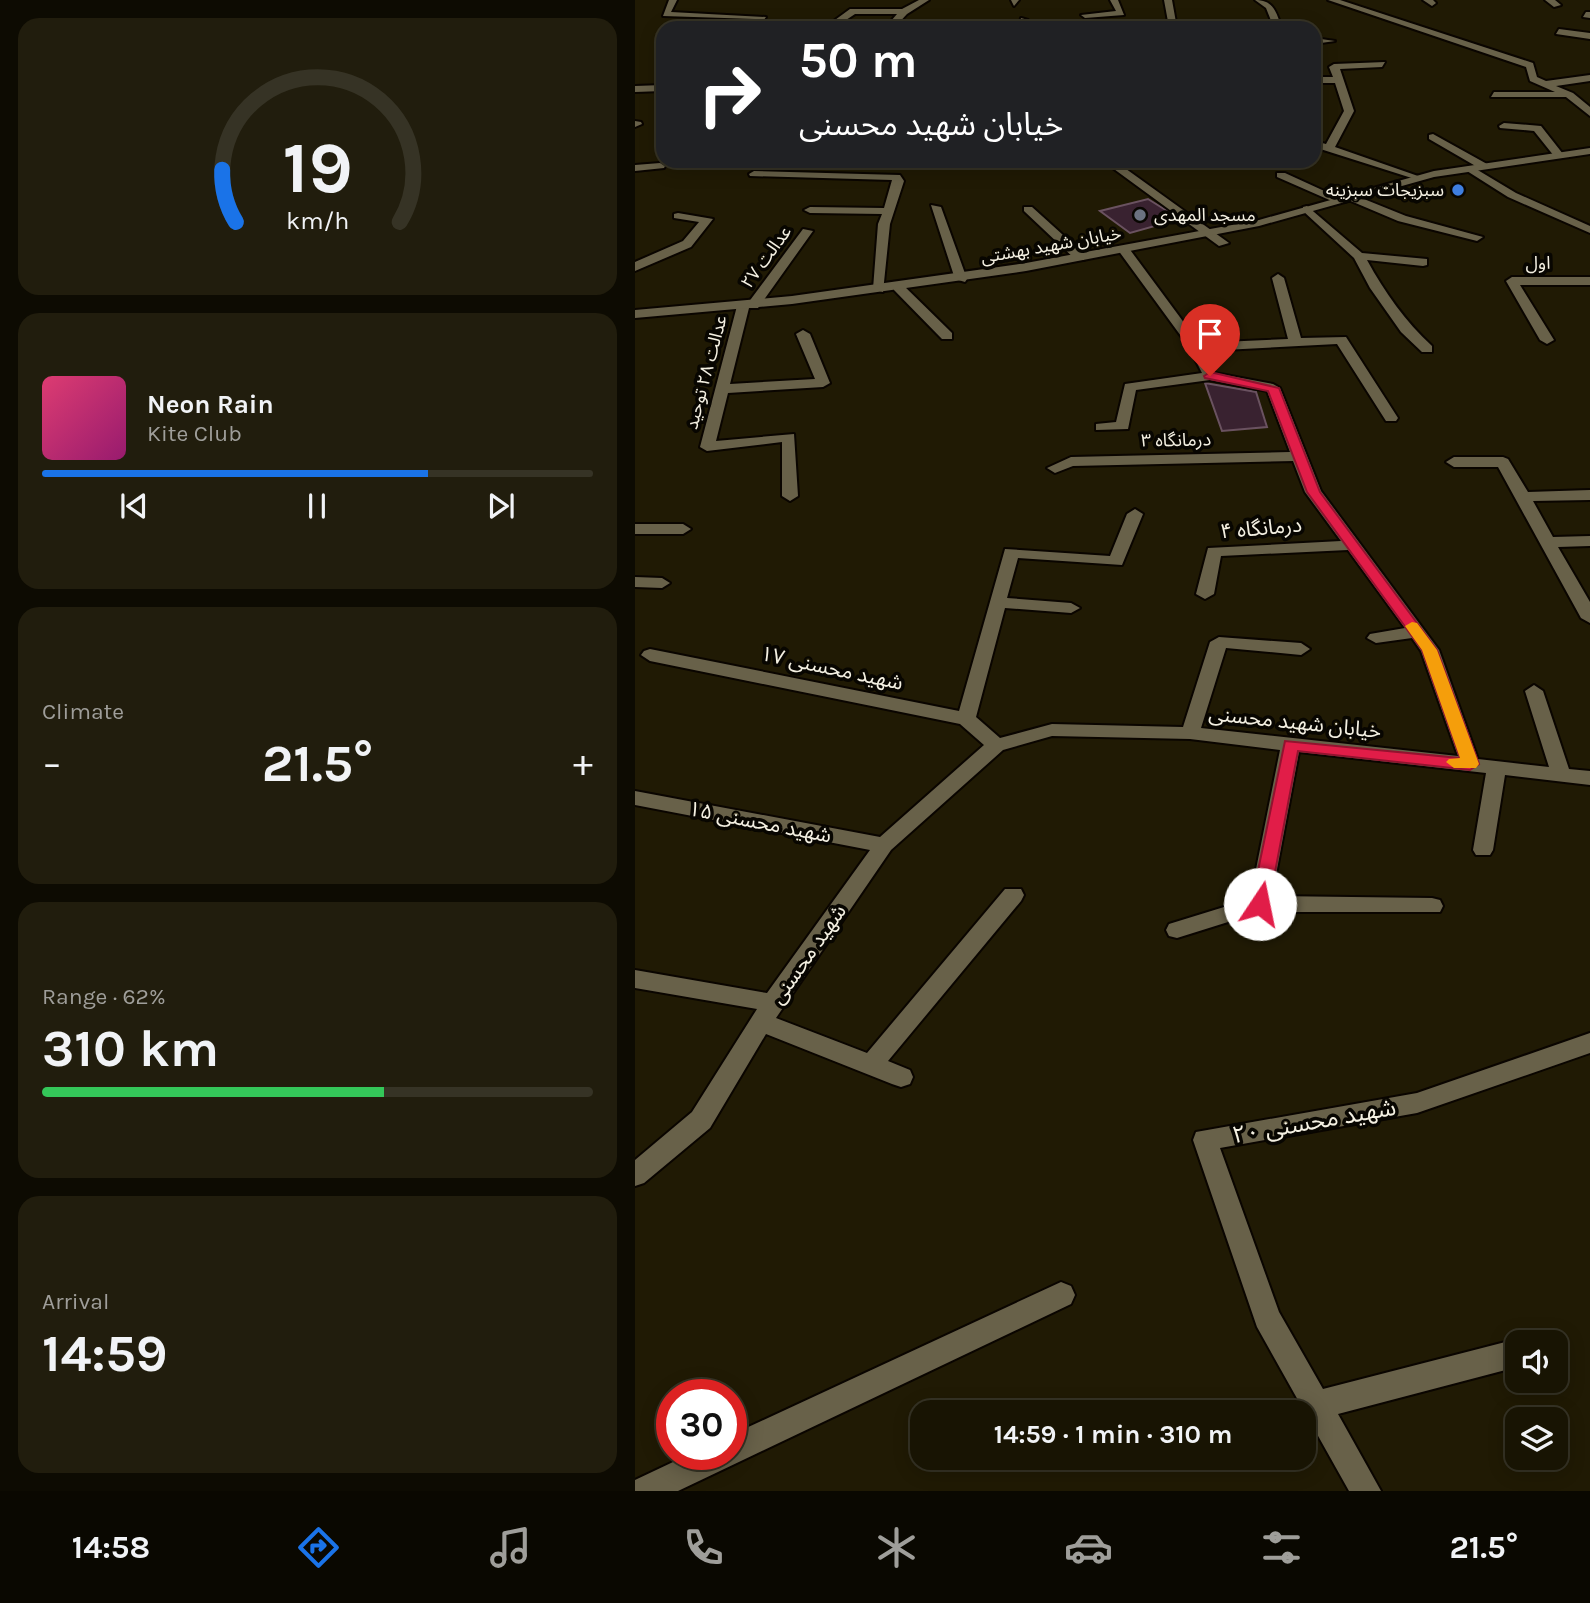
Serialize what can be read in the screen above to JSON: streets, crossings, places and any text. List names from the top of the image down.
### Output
{
  "streets": {
    "street": [
      "خیابان شهید بهشتی",
      "عدالت ۲۷",
      "اول",
      "عدالت ۲۸ توحید",
      "درمانگاه ۳",
      "درمانگاه ۴",
      "شهید محسنی ۱۷",
      "خیابان شهید محسنی",
      "شهید محسنی ۱۵",
      "شهید محسنی",
      "شهید محسنی ۲۰"
    ]
  },
  "crossings": [
    ["خیابان شهید بهشتی", "عدالت ۲۷"],
    ["خیابان شهید بهشتی", "عدالت ۲۸ توحید"],
    ["عدالت ۲۷", "عدالت ۲۸ توحید"],
    ["شهید محسنی ۱۷", "خیابان شهید محسنی"],
    ["شهید محسنی ۱۷", "شهید محسنی"],
    ["خیابان شهید محسنی", "شهید محسنی"],
    ["شهید محسنی ۱۵", "شهید محسنی"]
  ],
  "places": ["سبزیجات سبزینه", "مسجد المهدی"],
  "page": {
    "turn": ["50 m", "خیابان شهید محسنی"],
    "song": ["Neon Rain", "Kite Club"],
    "tile": [
      "Climate",
      ["Range · 62%", "310 km"],
      ["Arrival", "14:59"]
    ],
    "heat": ["−", "21.5°", "+"],
    "limit": "30",
    "trip": "14:59 · 1 min · 310 m",
    "tabs": ["14:58", "21.5°"],
    "gauge": ["19", "km/h"]
  }
}
